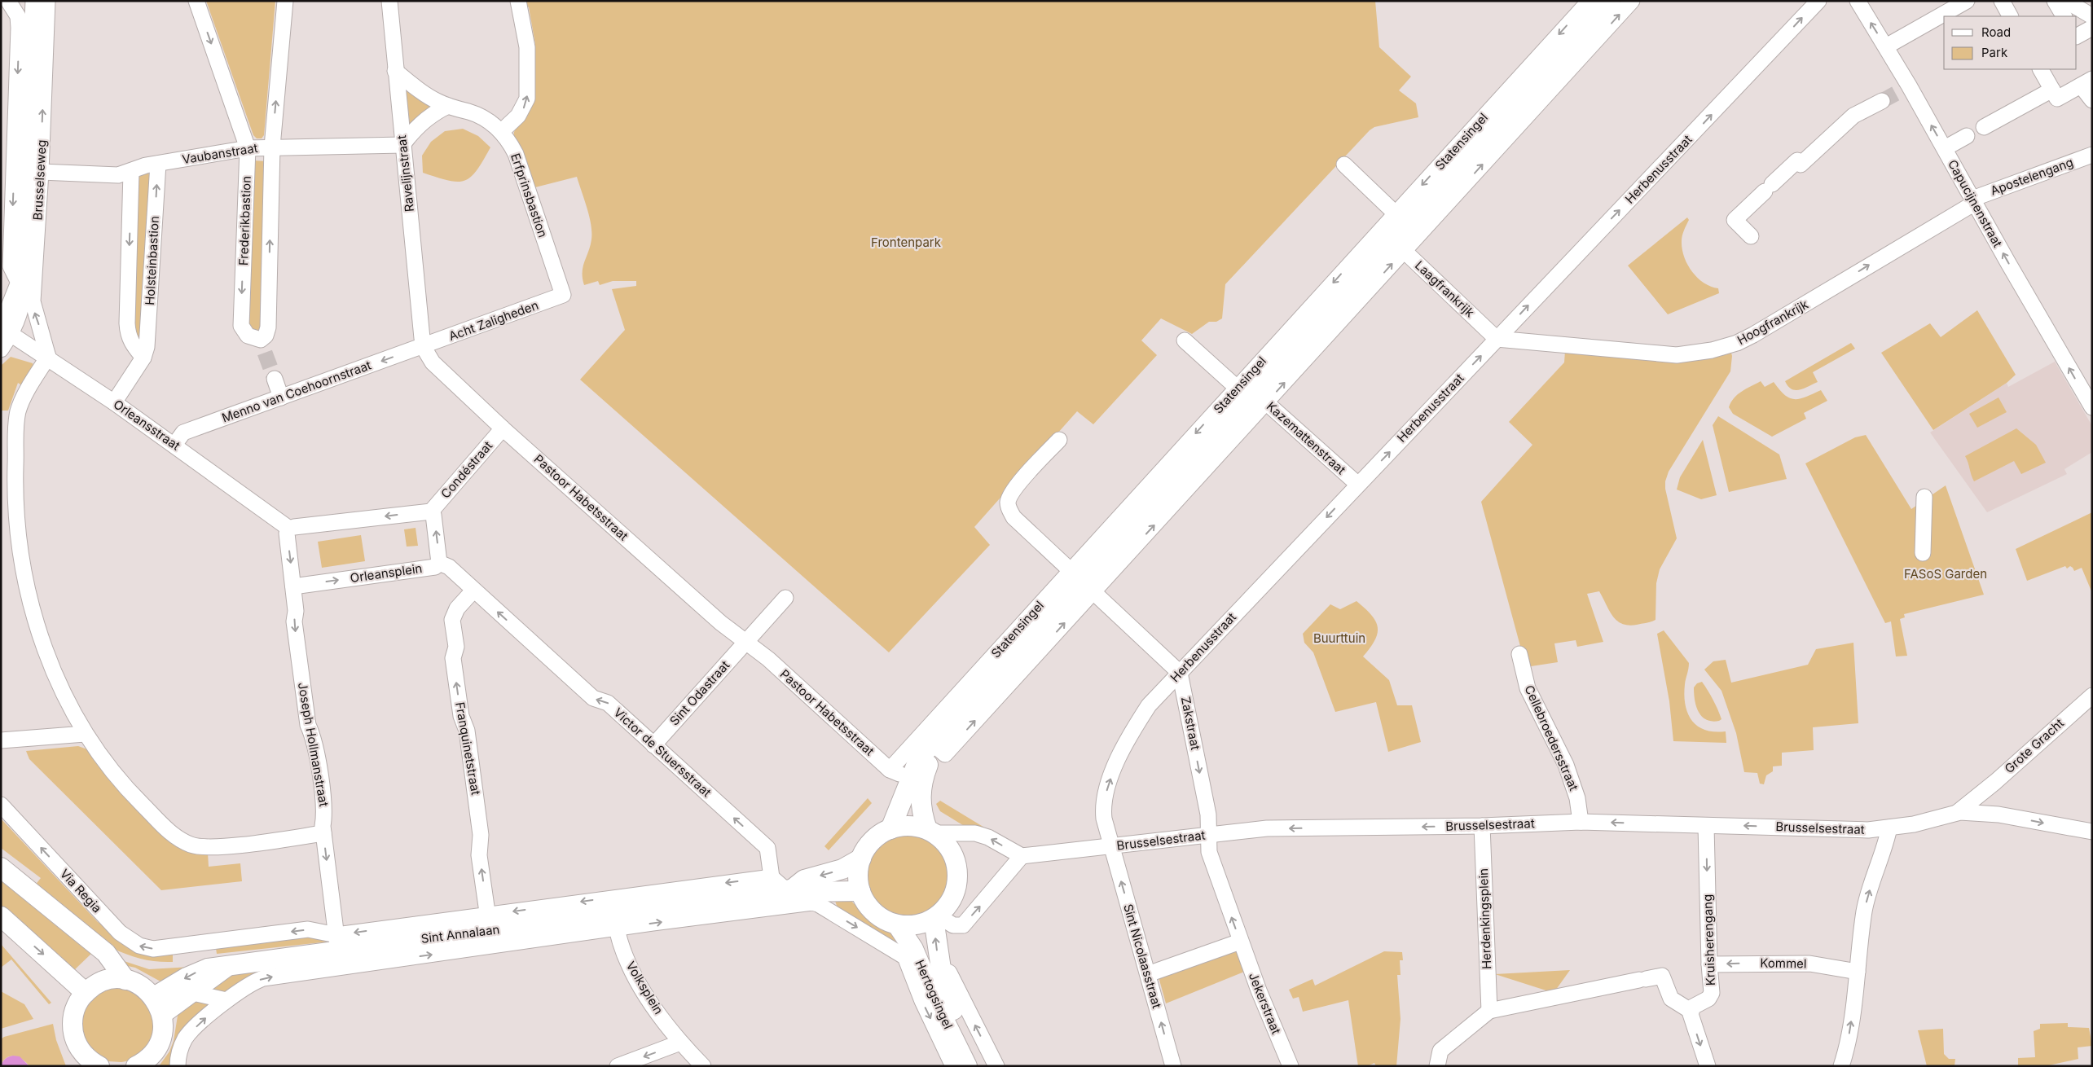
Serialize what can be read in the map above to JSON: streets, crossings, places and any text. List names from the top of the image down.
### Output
{
  "streets": {
    "main road": ["Statensingel", "Sint Annalaan", "Hertogsingel"],
    "street": [
      "Vaubanstraat",
      "Herbenusstraat",
      "Ravelijnstraat",
      "Apostelengang",
      "Brusselseweg",
      "Erfprinsbastion",
      "Capucijnenstraat",
      "Frederikbastion",
      "Holsteinbastion",
      "Laagfrankrijk",
      "Acht Zaligheden",
      "Hoogfrankrijk",
      "Menno van Coehoornstraat",
      "Orleansstraat",
      "Kazemattenstraat",
      "Condéstraat",
      "Pastoor Habetsstraat",
      "Orleansplein",
      "Sint Odastraat",
      "Zakstraat",
      "Cellebroedersstraat",
      "Joseph Hollmanstraat",
      "Grote Gracht",
      "Franquinetstraat",
      "Victor de Stuersstraat",
      "Brusselsestraat",
      "Via Regia",
      "Herdenkingsplein",
      "Kruisherengang",
      "Sint Nicolaasstraat",
      "Kommel",
      "Volksplein",
      "Jekerstraat"
    ]
  },
  "crossings": [
    ["Statensingel", "Laagfrankrijk"],
    ["Statensingel", "Kazemattenstraat"],
    ["Statensingel", "Pastoor Habetsstraat"],
    ["Statensingel", "Sint Annalaan"],
    ["Statensingel", "Hertogsingel"],
    ["Vaubanstraat", "Ravelijnstraat"],
    ["Vaubanstraat", "Brusselseweg"],
    ["Vaubanstraat", "Frederikbastion"],
    ["Vaubanstraat", "Holsteinbastion"],
    ["Herbenusstraat", "Laagfrankrijk"],
    ["Herbenusstraat", "Hoogfrankrijk"],
    ["Herbenusstraat", "Kazemattenstraat"],
    ["Herbenusstraat", "Zakstraat"],
    ["Herbenusstraat", "Brusselsestraat"],
    ["Herbenusstraat", "Sint Nicolaasstraat"],
    ["Ravelijnstraat", "Erfprinsbastion"],
    ["Ravelijnstraat", "Acht Zaligheden"],
    ["Ravelijnstraat", "Menno van Coehoornstraat"],
    ["Ravelijnstraat", "Pastoor Habetsstraat"],
    ["Apostelengang", "Capucijnenstraat"],
    ["Apostelengang", "Hoogfrankrijk"],
    ["Brusselseweg", "Orleansstraat"],
    ["Erfprinsbastion", "Acht Zaligheden"],
    ["Capucijnenstraat", "Hoogfrankrijk"],
    ["Holsteinbastion", "Orleansstraat"],
    ["Laagfrankrijk", "Hoogfrankrijk"],
    ["Acht Zaligheden", "Menno van Coehoornstraat"],
    ["Acht Zaligheden", "Pastoor Habetsstraat"],
    ["Menno van Coehoornstraat", "Orleansstraat"],
    ["Menno van Coehoornstraat", "Pastoor Habetsstraat"],
    ["Condéstraat", "Pastoor Habetsstraat"],
    ["Condéstraat", "Orleansplein"],
    ["Pastoor Habetsstraat", "Sint Odastraat"],
    ["Orleansplein", "Joseph Hollmanstraat"],
    ["Orleansplein", "Victor de Stuersstraat"],
    ["Sint Odastraat", "Victor de Stuersstraat"],
    ["Zakstraat", "Brusselsestraat"],
    ["Zakstraat", "Jekerstraat"],
    ["Cellebroedersstraat", "Brusselsestraat"],
    ["Joseph Hollmanstraat", "Sint Annalaan"],
    ["Grote Gracht", "Brusselsestraat"],
    ["Franquinetstraat", "Victor de Stuersstraat"],
    ["Franquinetstraat", "Sint Annalaan"],
    ["Victor de Stuersstraat", "Sint Annalaan"],
    ["Brusselsestraat", "Herdenkingsplein"],
    ["Brusselsestraat", "Kruisherengang"],
    ["Brusselsestraat", "Sint Nicolaasstraat"],
    ["Brusselsestraat", "Jekerstraat"],
    ["Via Regia", "Sint Annalaan"],
    ["Sint Annalaan", "Volksplein"],
    ["Sint Annalaan", "Hertogsingel"],
    ["Kruisherengang", "Kommel"]
  ],
  "one_way": [
    "Capucijnenstraat",
    "Hoogfrankrijk",
    "Menno van Coehoornstraat",
    "Zakstraat",
    "Joseph Hollmanstraat",
    "Franquinetstraat",
    "Victor de Stuersstraat",
    "Via Regia",
    "Kruisherengang",
    "Sint Nicolaasstraat",
    "Kommel",
    "Jekerstraat"
  ],
  "parks": ["Frontenpark", "FASoS Garden", "Buurttuin"],
  "legend": ["Road", "Park"]
}
